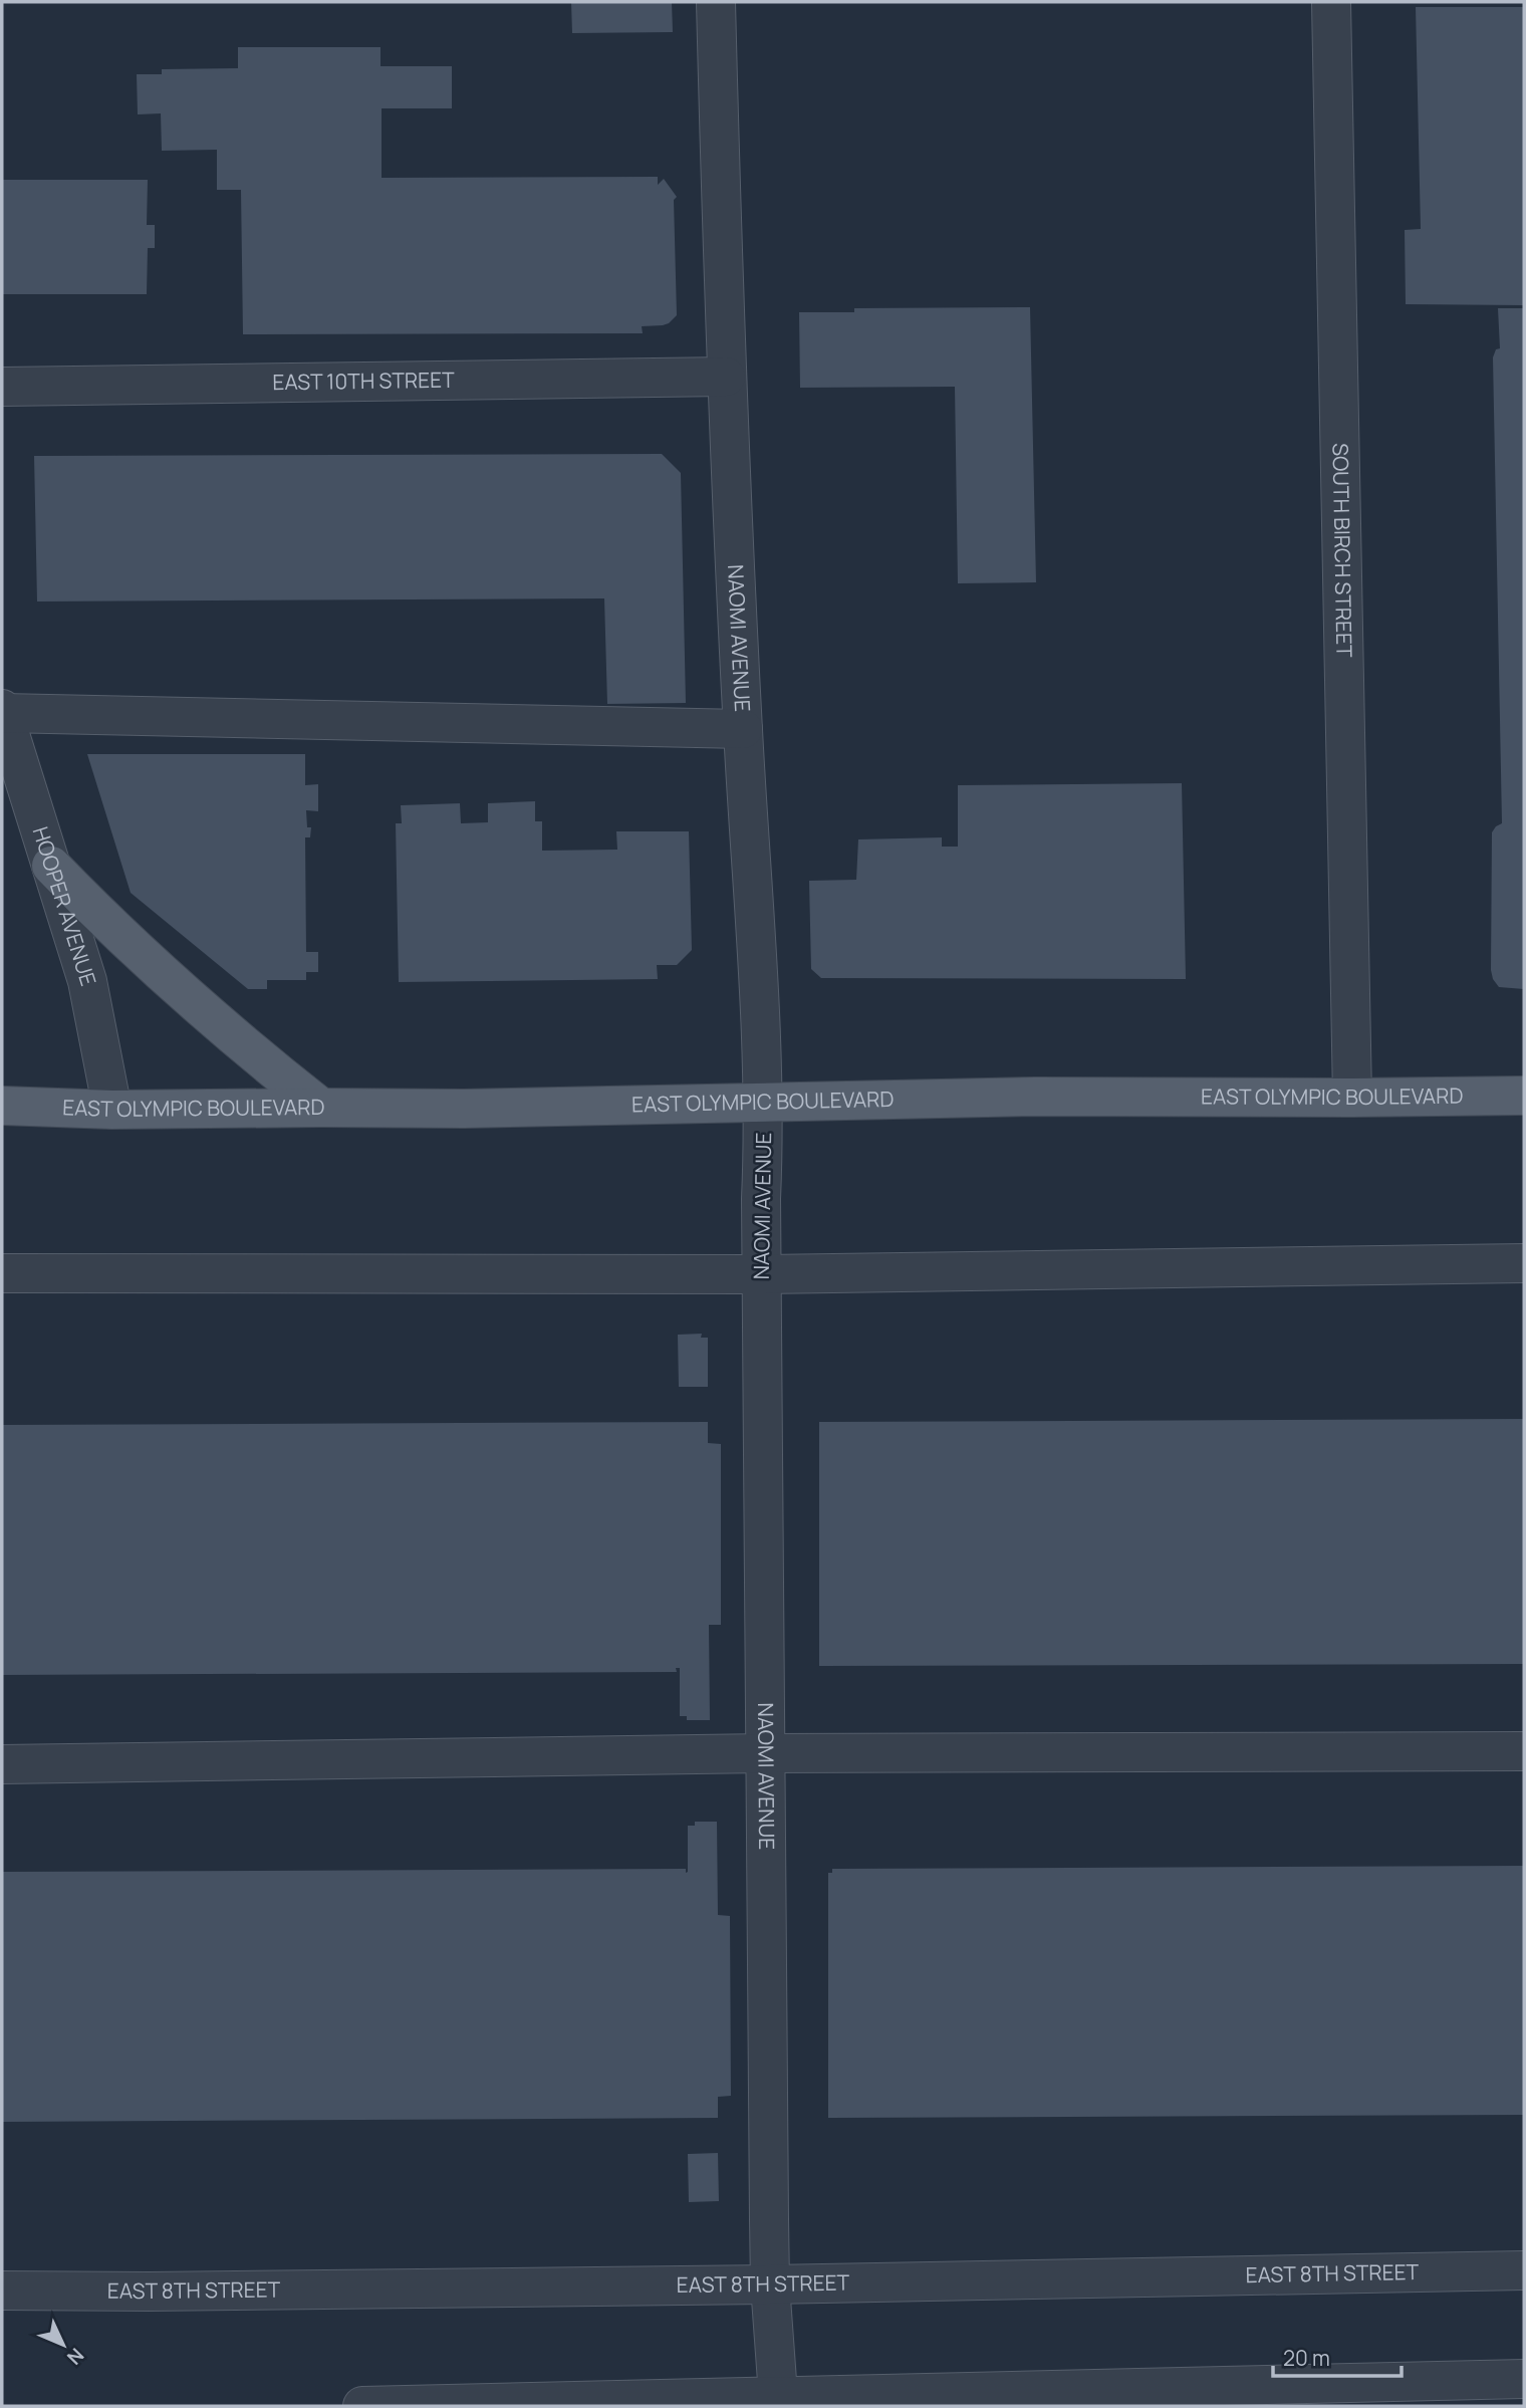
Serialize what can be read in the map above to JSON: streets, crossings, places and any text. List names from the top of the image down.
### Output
{
  "streets": {
    "main road": ["EAST OLYMPIC BOULEVARD"],
    "street": [
      "EAST 10TH STREET",
      "SOUTH BIRCH STREET",
      "NAOMI AVENUE",
      "HOOPER AVENUE",
      "EAST 8TH STREET"
    ]
  },
  "crossings": [
    ["EAST 10TH STREET", "NAOMI AVENUE"],
    ["SOUTH BIRCH STREET", "EAST OLYMPIC BOULEVARD"],
    ["NAOMI AVENUE", "EAST OLYMPIC BOULEVARD"],
    ["NAOMI AVENUE", "EAST 8TH STREET"],
    ["HOOPER AVENUE", "EAST OLYMPIC BOULEVARD"]
  ],
  "scale_bar": "20 m",
  "north": "bottom right"
}
